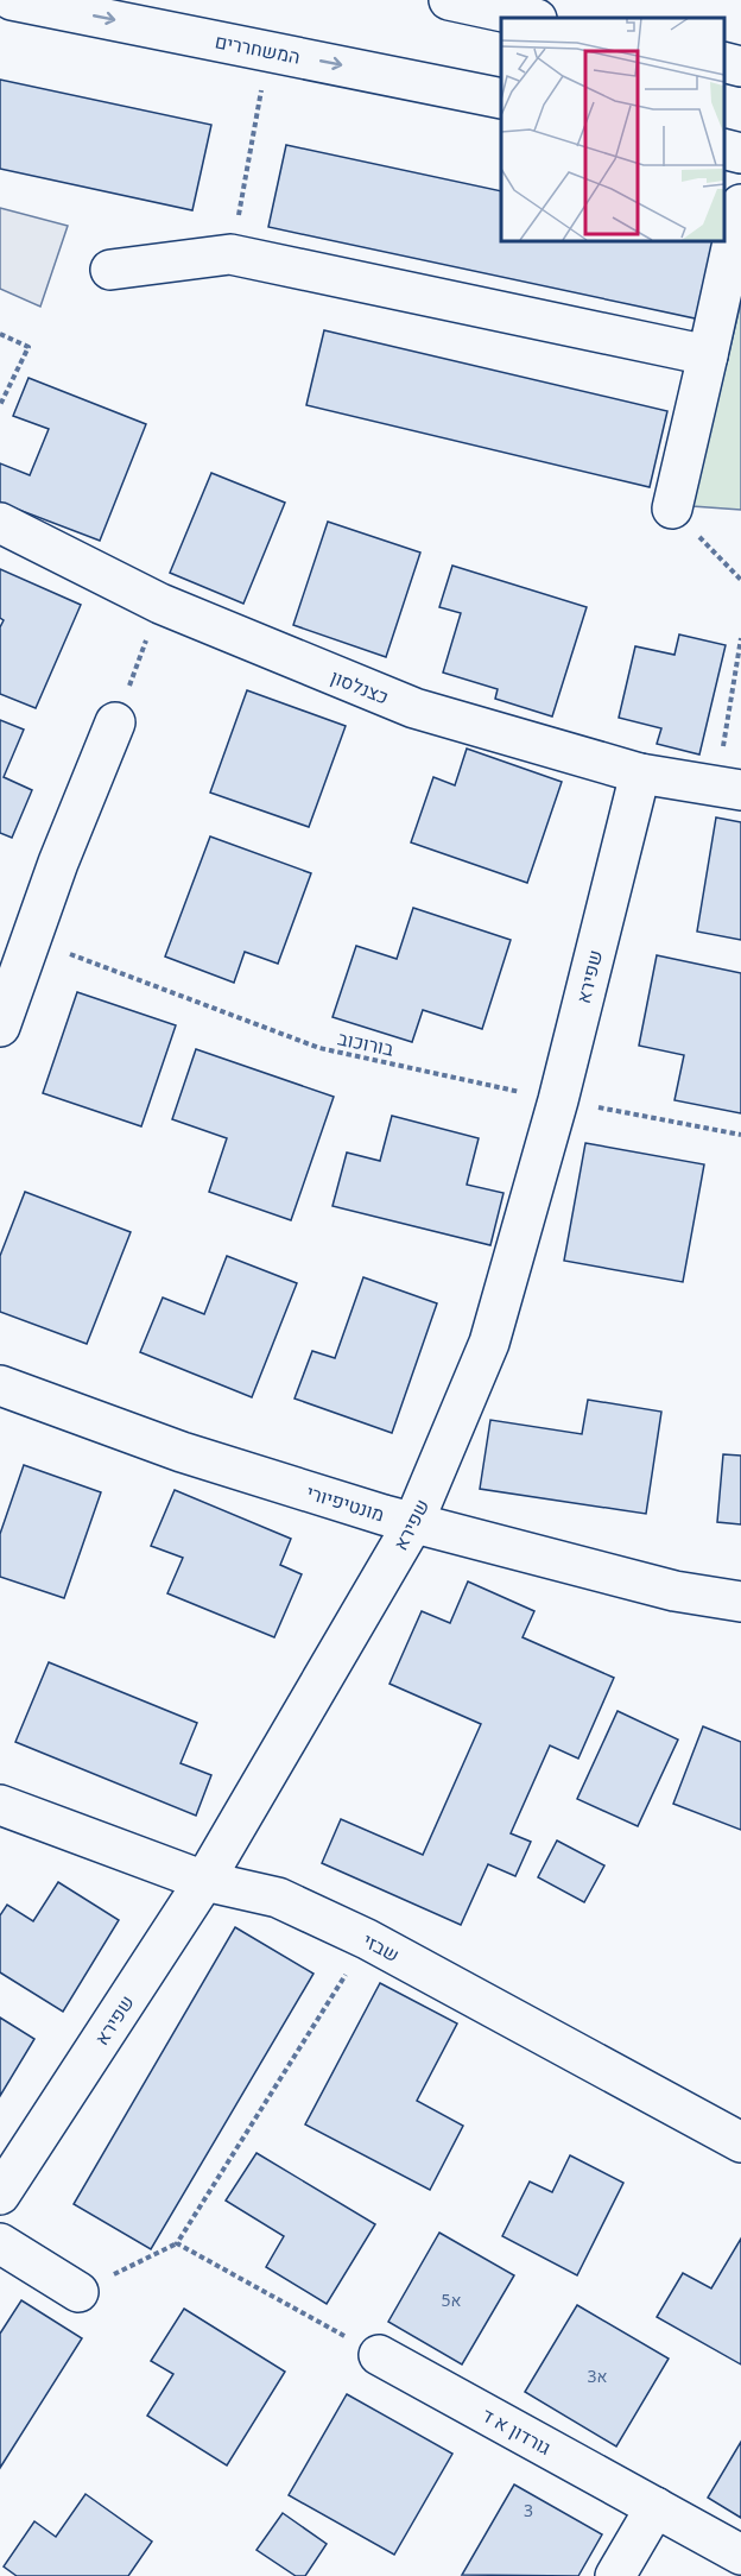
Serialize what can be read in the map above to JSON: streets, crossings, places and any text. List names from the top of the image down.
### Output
{
  "streets": {
    "street": [
      "המשחררים",
      "כצנלסון",
      "שפירא",
      "מונטיפיורי",
      "שבזי",
      "גורדון א ד"
    ],
    "path": ["בורוכוב"]
  },
  "crossings": [
    ["כצנלסון", "שפירא"],
    ["שפירא", "בורוכוב"],
    ["שפירא", "מונטיפיורי"],
    ["שפירא", "שבזי"]
  ],
  "house_numbers": ["5א", "3א", "3"]
}
